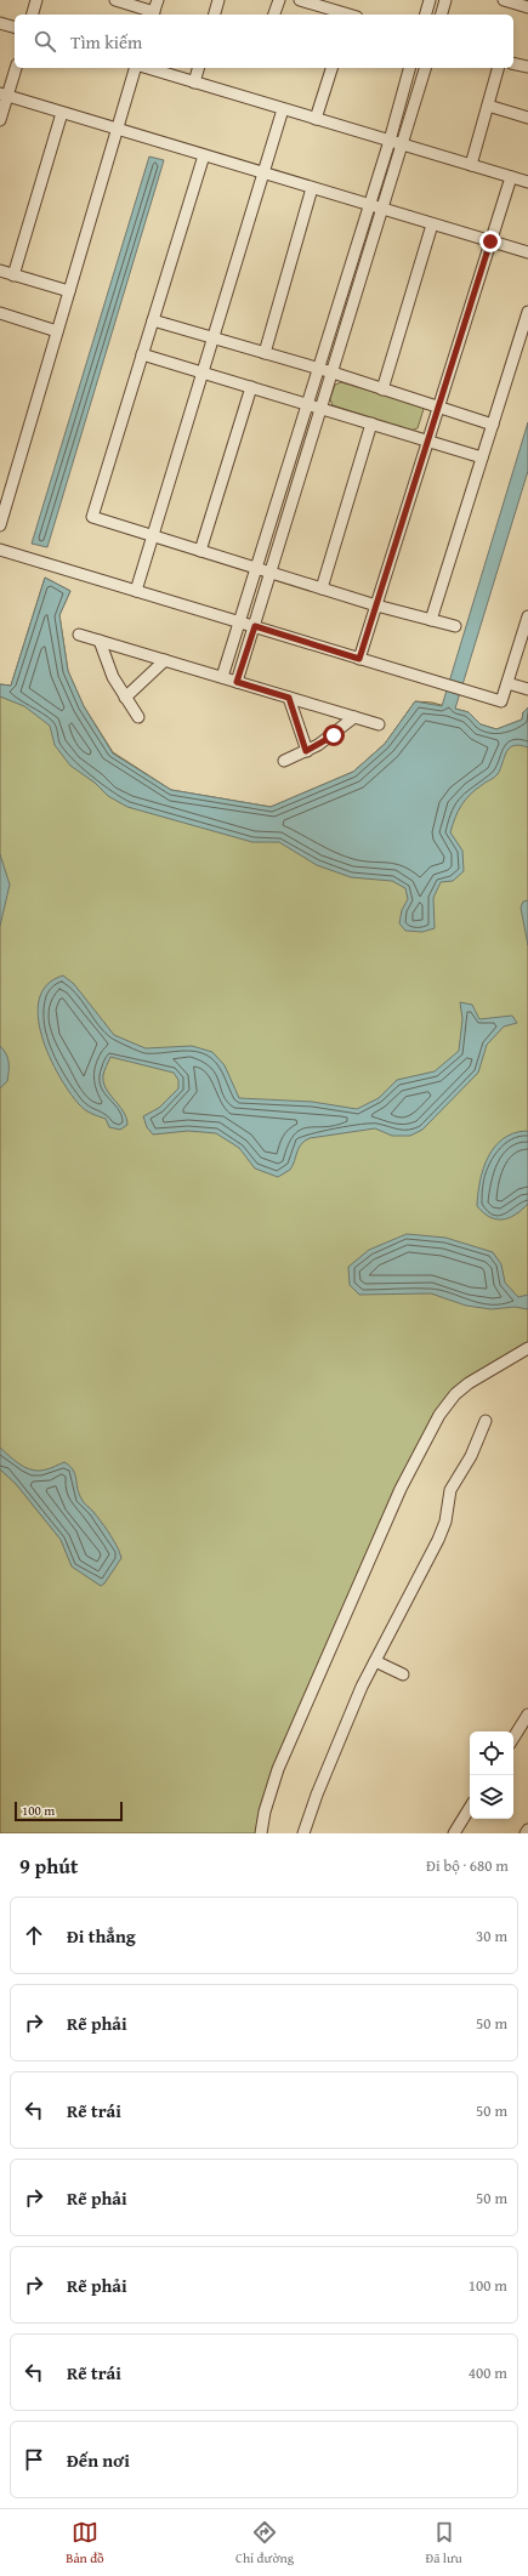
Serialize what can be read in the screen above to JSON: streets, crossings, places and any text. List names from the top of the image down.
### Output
{
  "scale_bar": "100 m",
  "page": {
    "search": "Tìm kiếm",
    "scale": "100 m",
    "heading": ["9 phút", "Đi bộ · 680 m"],
    "list": [
      ["Đi thẳng", "30 m"],
      ["Rẽ phải", "50 m"],
      ["Rẽ trái", "50 m"],
      ["Rẽ phải", "50 m"],
      ["Rẽ phải", "100 m"],
      ["Rẽ trái", "400 m"],
      "Đến nơi"
    ],
    "nav": ["Bản đồ", "Chỉ đường", "Đã lưu"]
  }
}
